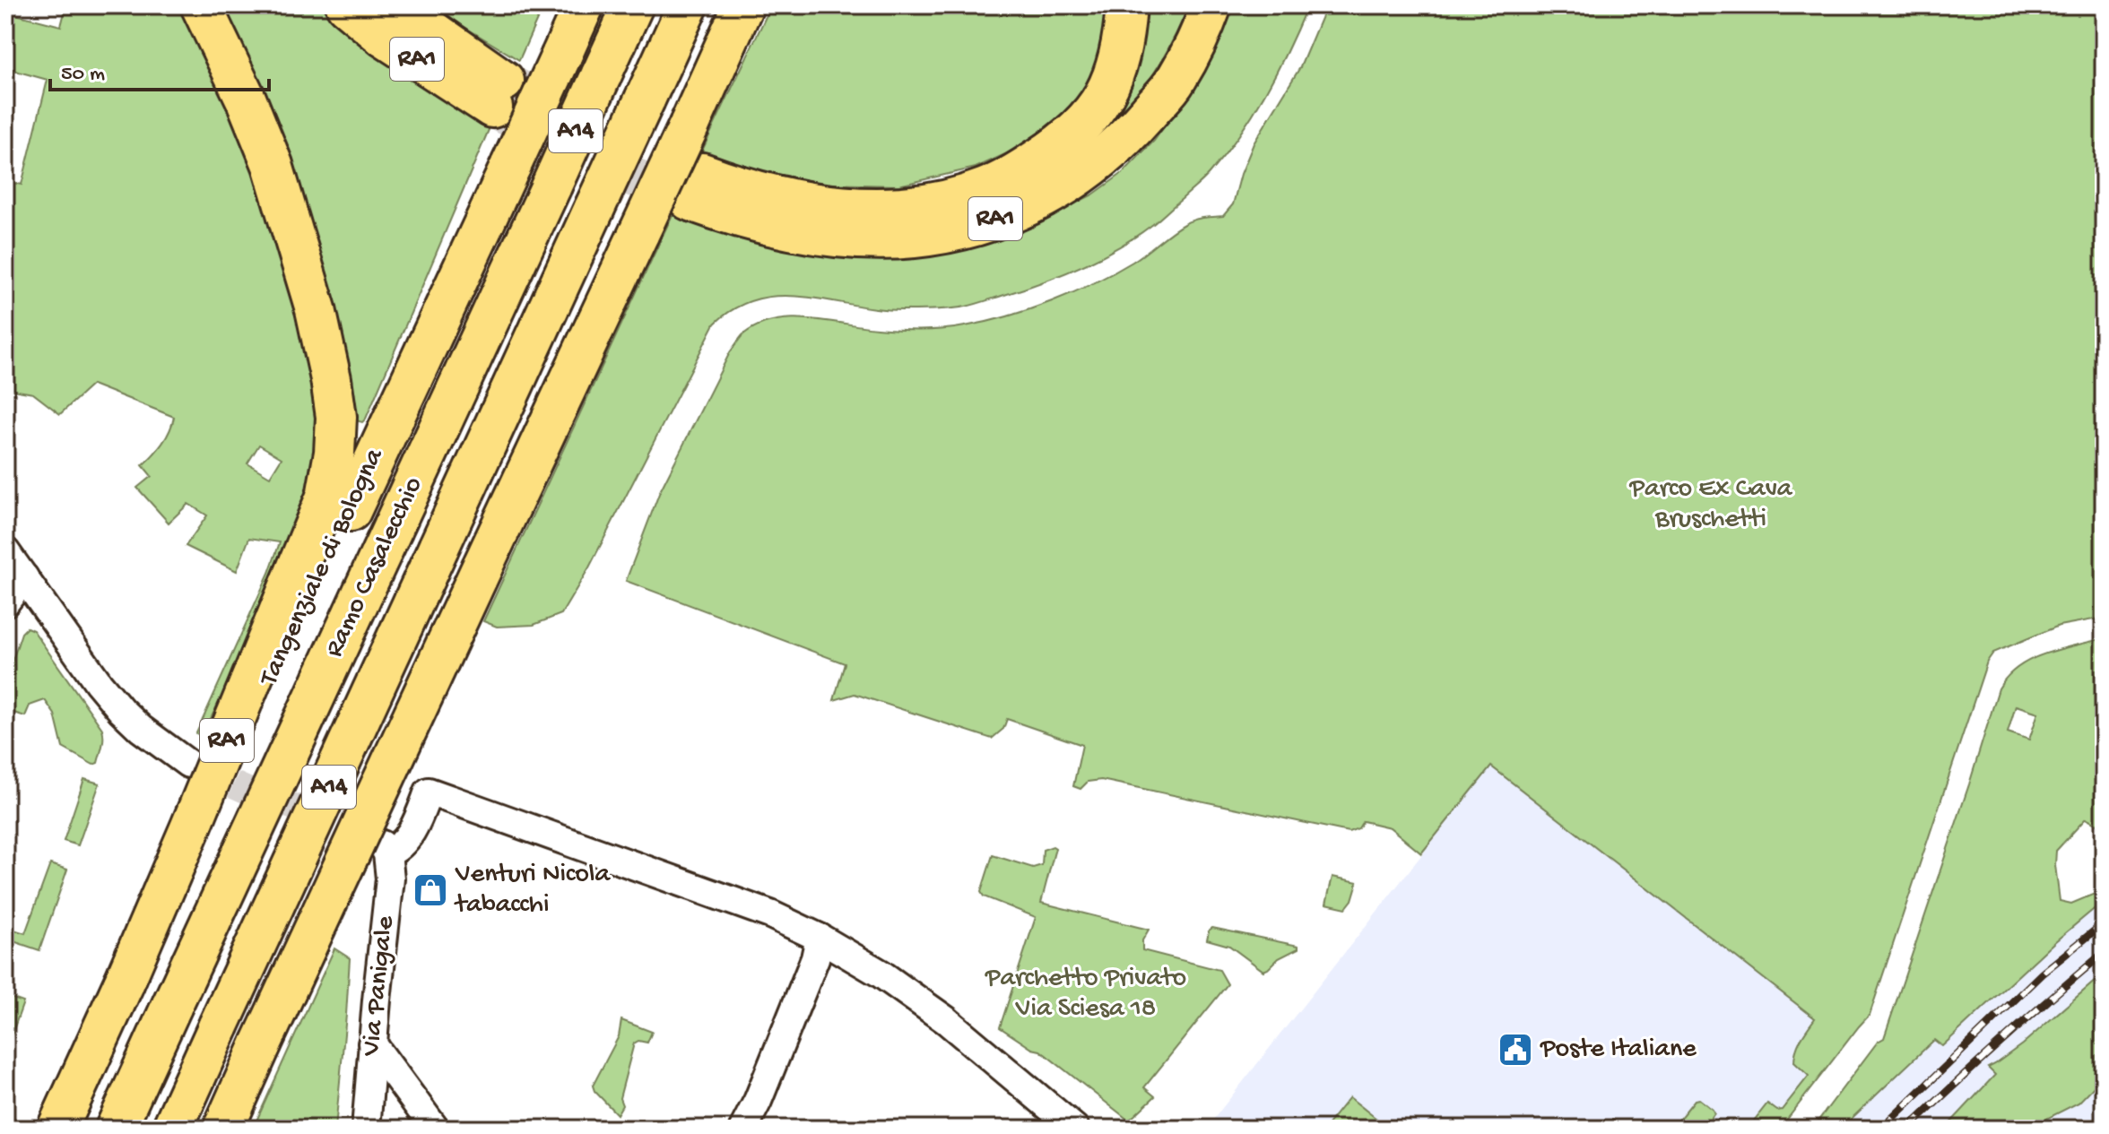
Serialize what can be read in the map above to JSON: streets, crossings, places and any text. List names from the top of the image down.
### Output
{
  "streets": {
    "highway": [
      "RA1",
      "A14",
      "Tangenziale di Bologna",
      "Ramo Casalecchio"
    ],
    "street": ["Via Panigale"]
  },
  "crossings": [
    ["RA1", "Tangenziale di Bologna"]
  ],
  "parks": ["Parco Ex Cava Bruschetti", "Parchetto Privato Via Sciesa 18"],
  "places": {
    "shop": ["Venturi Nicola tabacchi"],
    "public building": ["Poste Italiane"]
  },
  "scale_bar": "50 m"
}
